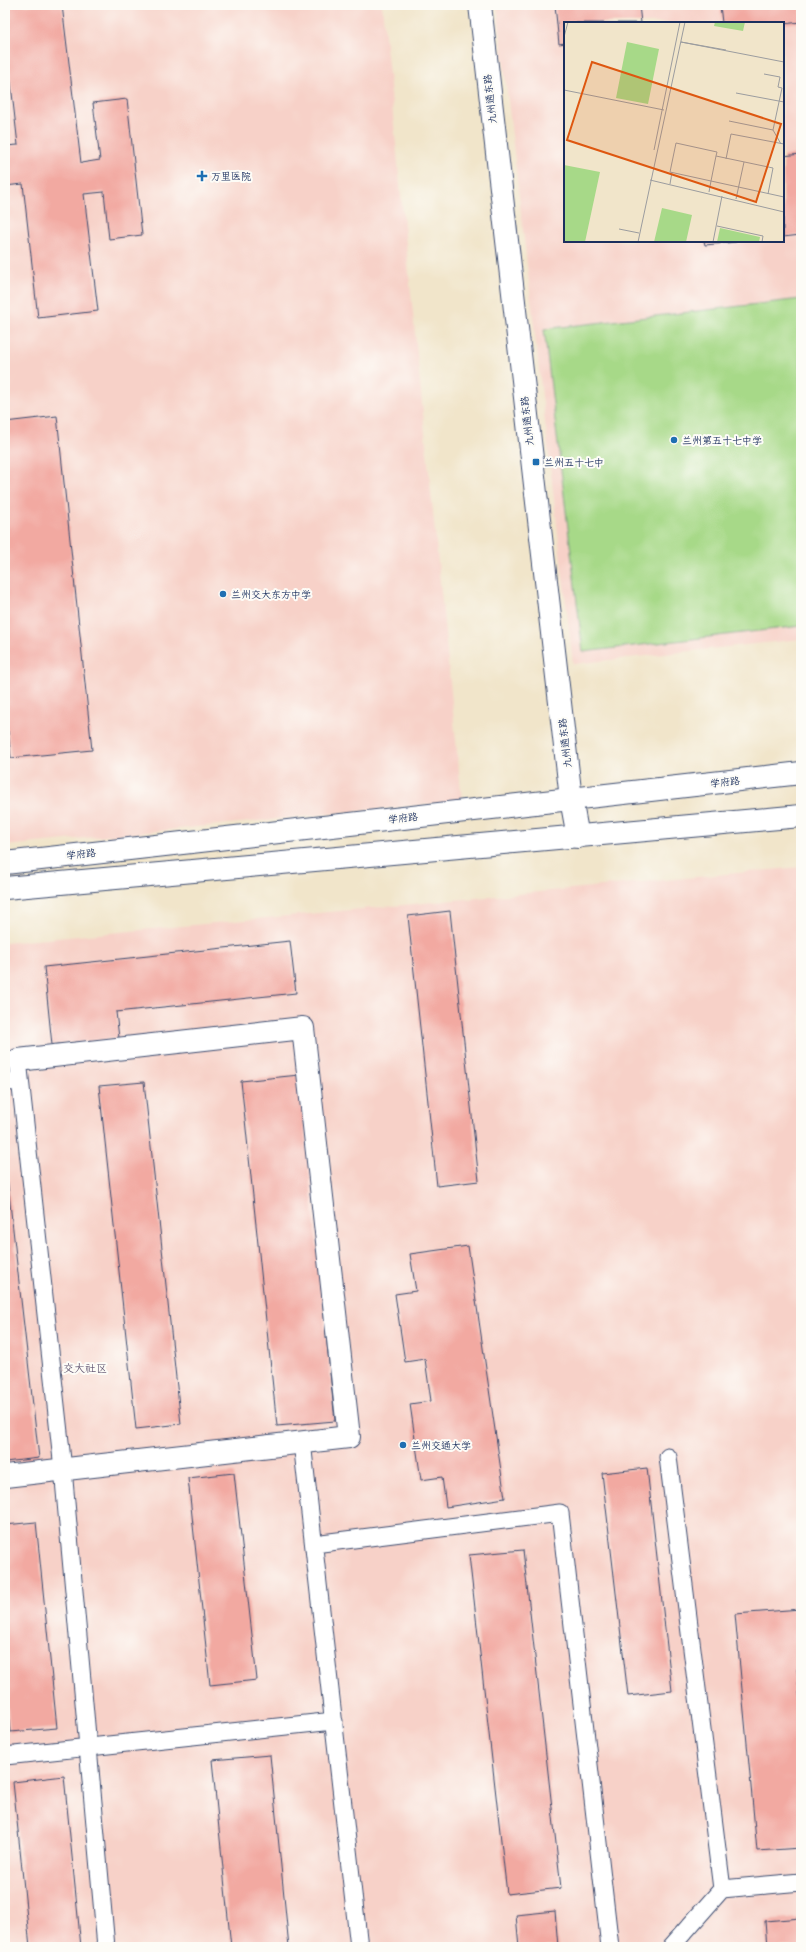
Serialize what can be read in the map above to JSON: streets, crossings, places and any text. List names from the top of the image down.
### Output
{
  "streets": {
    "street": ["九州通东路", "学府路"]
  },
  "crossings": [
    ["九州通东路", "学府路"]
  ],
  "districts": ["交大社区"],
  "places": {
    "health": ["万里医院"],
    "other": ["兰州第五十七中学", "兰州交大东方中学", "兰州交通大学"],
    "transit": ["兰州五十七中"]
  }
}
